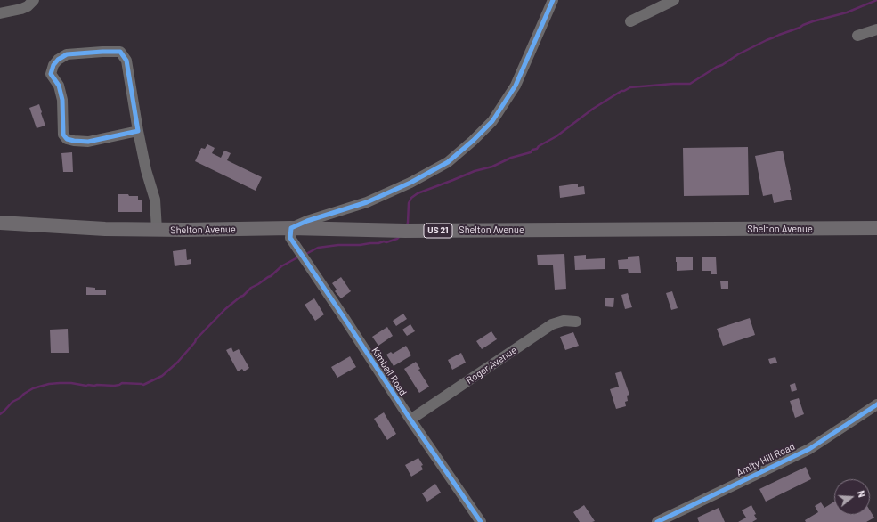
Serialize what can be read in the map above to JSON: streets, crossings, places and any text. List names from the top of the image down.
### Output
{
  "streets": {
    "main road": ["Shelton Avenue", "US 21"],
    "street": ["Roger Avenue", "Kimball Road", "Amity Hill Road"]
  },
  "crossings": [
    ["Shelton Avenue", "Kimball Road"],
    ["Roger Avenue", "Kimball Road"]
  ],
  "north": "right"
}
